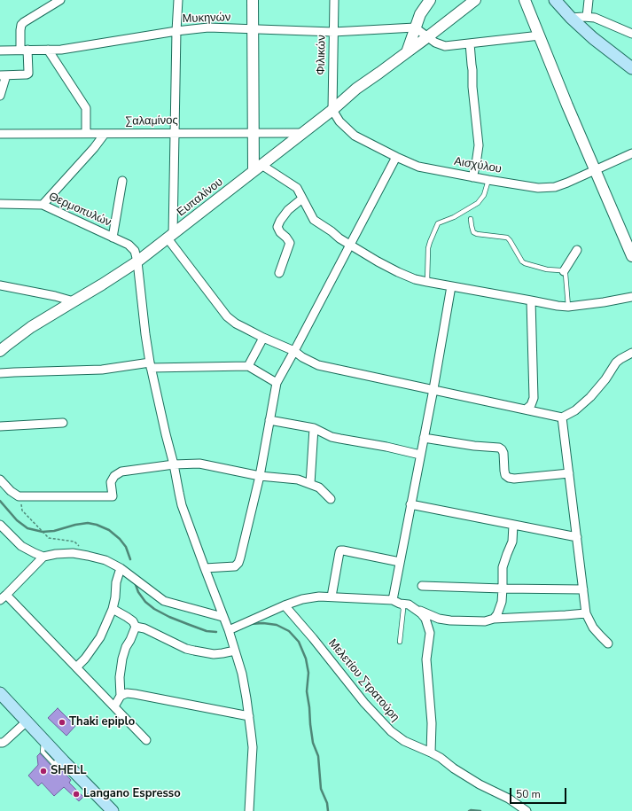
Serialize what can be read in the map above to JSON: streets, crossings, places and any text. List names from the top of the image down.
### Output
{
  "streets": {
    "street": [
      "Μυκηνών",
      "Φιλικών",
      "Σαλαμίνος",
      "Αισχύλου",
      "Ευπαλίνου",
      "Θερμοπυλών",
      "Μελετίου Στρατούρη"
    ]
  },
  "crossings": [
    ["Μυκηνών", "Φιλικών"],
    ["Φιλικών", "Αισχύλου"],
    ["Φιλικών", "Ευπαλίνου"],
    ["Σαλαμίνος", "Ευπαλίνου"],
    ["Αισχύλου", "Ευπαλίνου"],
    ["Ευπαλίνου", "Θερμοπυλών"]
  ],
  "places": ["Thaki epiplo", "SHELL", "Langano Espresso"],
  "scale_bar": "50 m"
}
